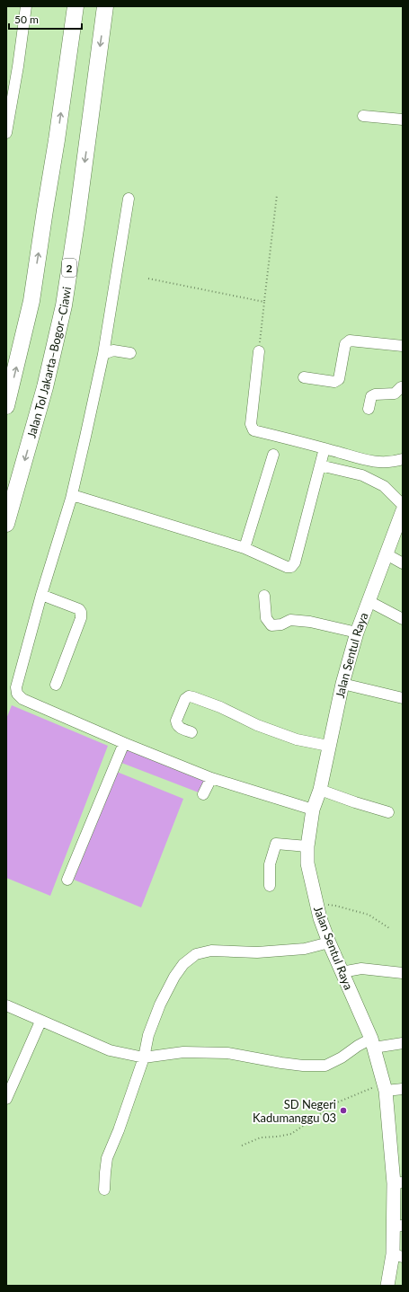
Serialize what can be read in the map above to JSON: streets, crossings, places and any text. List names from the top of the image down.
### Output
{
  "streets": {
    "highway": ["2", "Jalan Tol Jakarta–Bogor–Ciawi"],
    "main road": ["Jalan Sentul Raya"]
  },
  "places": ["SD Negeri Kadumanggu 03"],
  "scale_bar": "50 m"
}
